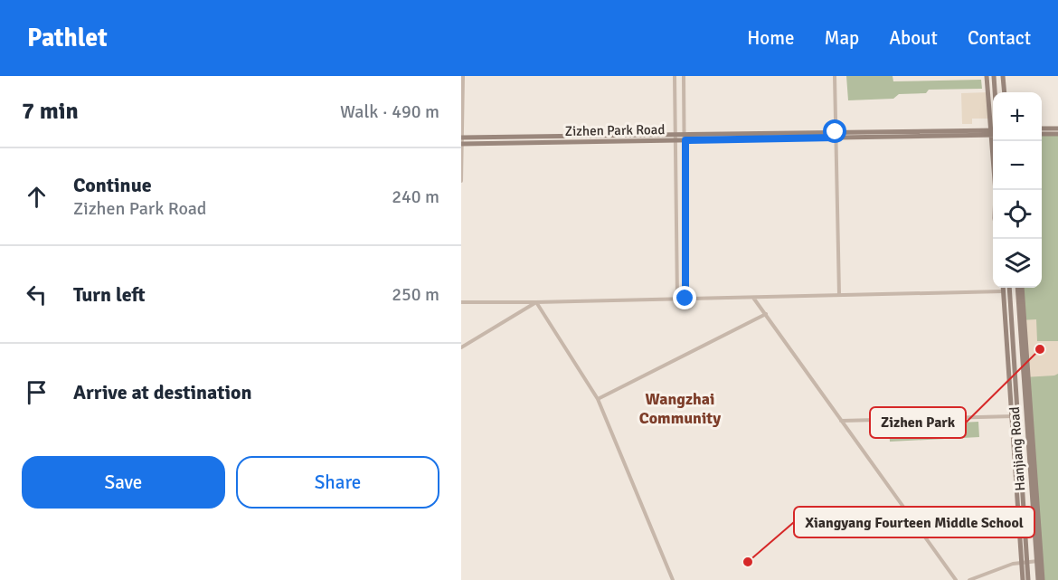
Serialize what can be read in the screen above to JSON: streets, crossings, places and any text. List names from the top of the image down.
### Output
{
  "streets": {
    "street": ["Zizhen Park Road", "Hanjiang Road"]
  },
  "districts": ["Wangzhai Community"],
  "places": ["Zizhen Park", "Xiangyang Fourteen Middle School"],
  "page": {
    "header": "Pathlet",
    "nav": [
      "Home",
      "Map",
      "About",
      "Contact"
    ],
    "heading": ["7 min", "Walk · 490 m"],
    "map_buttons": ["+", "−"],
    "list": [
      ["Continue", "Zizhen Park Road", "240 m"],
      ["Turn left", "250 m"],
      "Arrive at destination"
    ],
    "buttons": ["Save", "Share"]
  }
}
